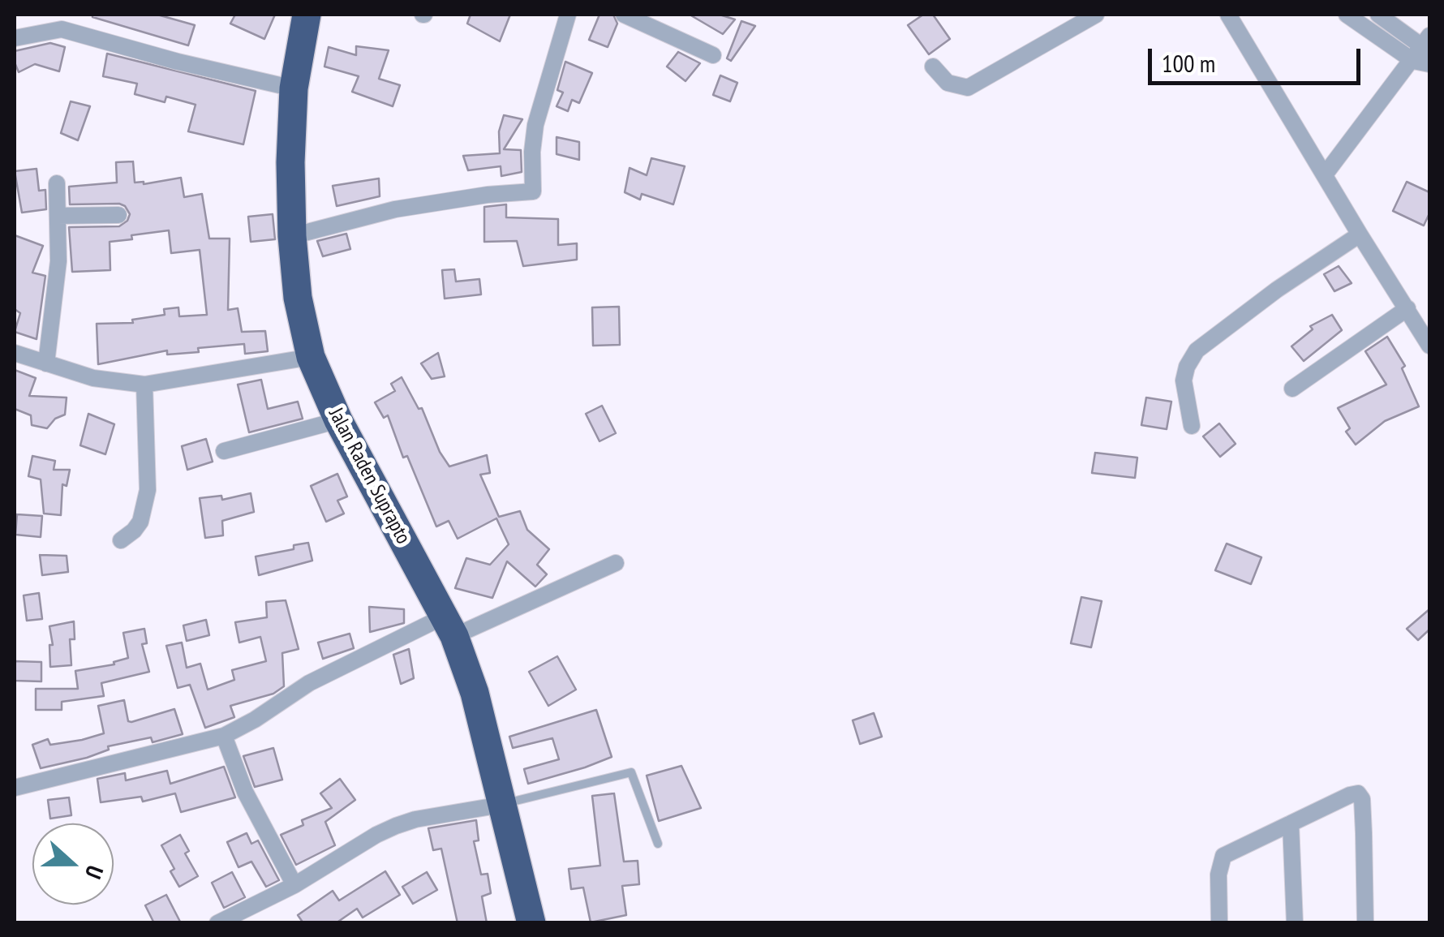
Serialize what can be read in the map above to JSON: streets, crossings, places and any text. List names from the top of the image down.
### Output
{
  "streets": {
    "highway": ["Jalan Raden Suprapto"]
  },
  "scale_bar": "100 m",
  "north": "right"
}
